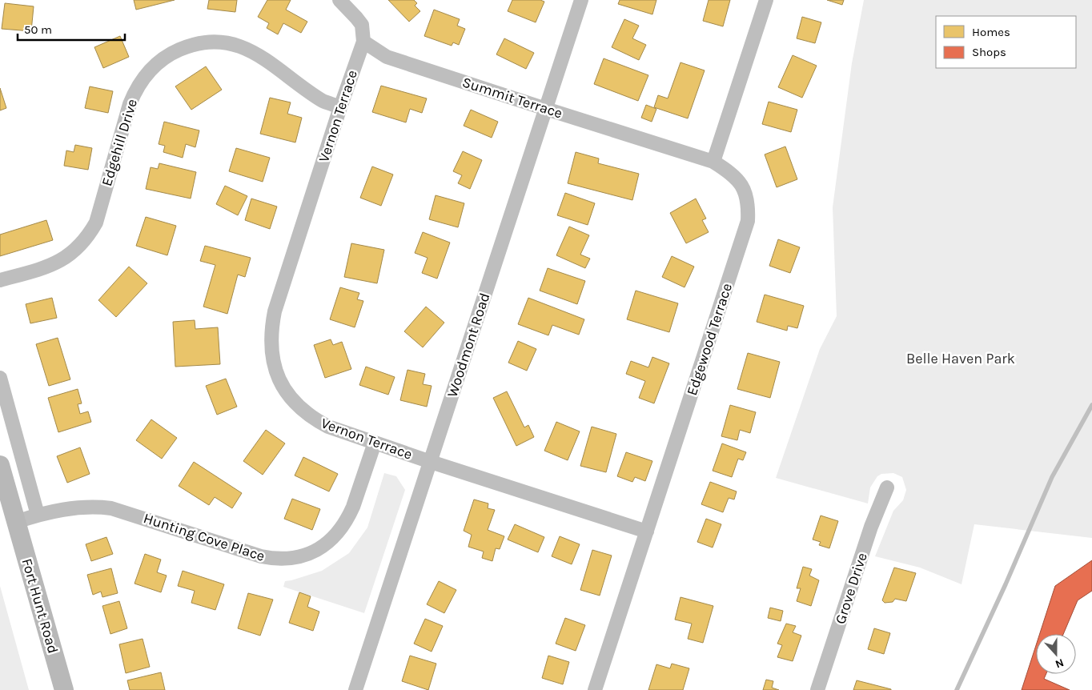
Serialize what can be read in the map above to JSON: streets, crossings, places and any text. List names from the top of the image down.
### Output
{
  "streets": {
    "main road": ["Fort Hunt Road"],
    "street": [
      "Summit Terrace",
      "Vernon Terrace",
      "Edgehill Drive",
      "Edgewood Terrace",
      "Woodmont Road",
      "Hunting Cove Place",
      "Grove Drive"
    ]
  },
  "crossings": [
    ["Summit Terrace", "Vernon Terrace"],
    ["Summit Terrace", "Edgewood Terrace"],
    ["Summit Terrace", "Woodmont Road"],
    ["Vernon Terrace", "Edgehill Drive"],
    ["Vernon Terrace", "Edgewood Terrace"],
    ["Vernon Terrace", "Woodmont Road"],
    ["Vernon Terrace", "Hunting Cove Place"]
  ],
  "parks": ["Belle Haven Park"],
  "legend": ["Homes", "Shops"],
  "scale_bar": "50 m",
  "north": "bottom"
}
